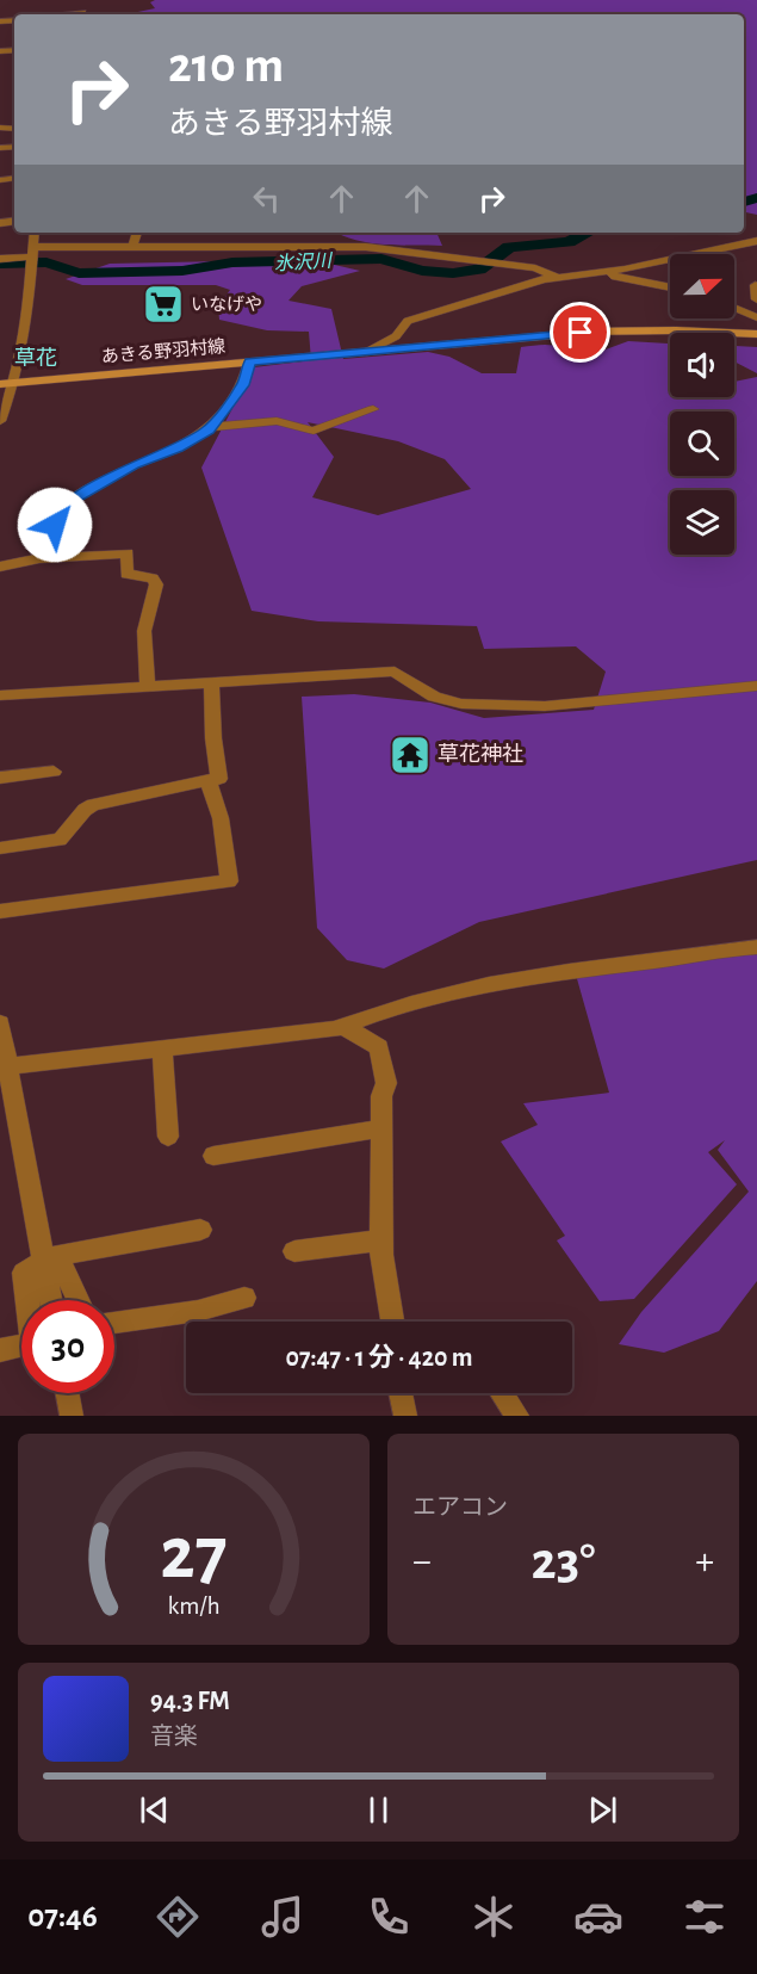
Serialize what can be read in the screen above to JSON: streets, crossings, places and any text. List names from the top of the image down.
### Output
{
  "streets": {
    "main road": ["あきる野羽村線"]
  },
  "districts": ["草花"],
  "water": ["氷沢川"],
  "places": {
    "supermarket": ["いなげや"],
    "temple": ["草花神社"]
  },
  "north": "right",
  "page": {
    "turn": ["210 m", "あきる野羽村線"],
    "limit": "30",
    "trip": "07:47 · 1 分 · 420 m",
    "tile": "エアコン",
    "heat": ["−", "23°", "+"],
    "song": ["94.3 FM", "音楽"],
    "tabs": "07:46",
    "gauge": ["27", "km/h"]
  }
}
